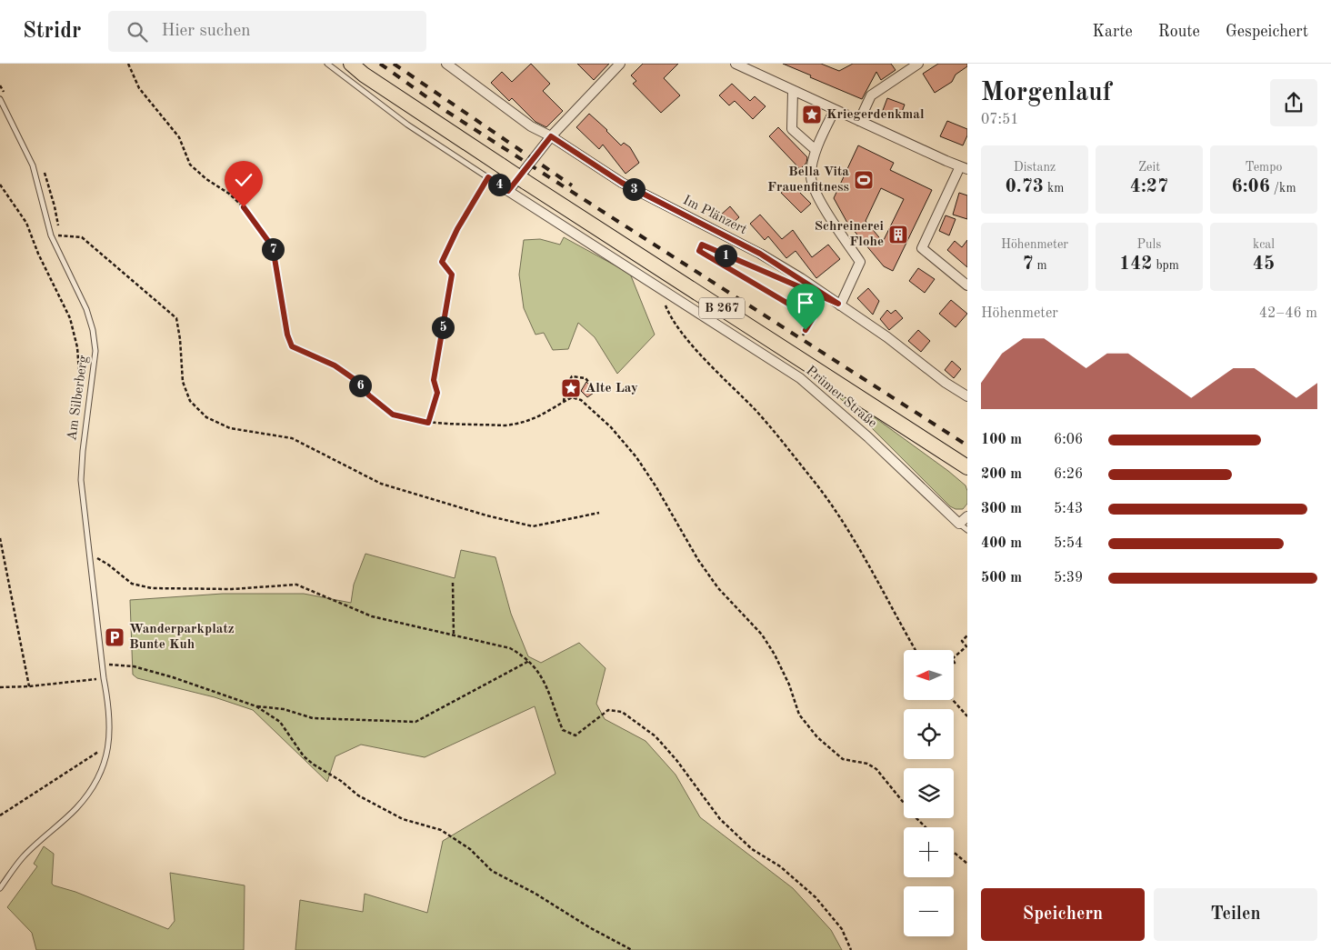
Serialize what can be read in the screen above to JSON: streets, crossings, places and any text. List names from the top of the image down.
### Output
{
  "streets": {
    "main road": ["B 267"],
    "street": ["Im Plänzert", "Prümer Straße"],
    "lane": ["Am Silberberg"]
  },
  "places": {
    "place": ["Kriegerdenkmal", "Alte Lay"],
    "sports": ["Bella Vita Frauenfitness"],
    "building": ["Schreinerei Flohe"],
    "parking": ["Wanderparkplatz Bunte Kuh"]
  },
  "north": "left",
  "page": {
    "header": "Stridr",
    "search": "Hier suchen",
    "nav": ["Karte", "Route", "Gespeichert"],
    "heading": ["Morgenlauf", "07:51"],
    "stats": [
      ["Distanz", "0.73 km"],
      ["Zeit", "4:27"],
      ["Tempo", "6:06 /km"],
      ["Höhenmeter", "7 m"],
      ["Puls", "142 bpm"],
      ["kcal", "45"]
    ],
    "pins": [
      "4",
      "3",
      "7",
      "1",
      "5",
      "6"
    ],
    "chart": ["Höhenmeter", "42–46 m"],
    "list": [
      {
        "name": "100 m",
        "note": "6:06"
      },
      {
        "name": "200 m",
        "note": "6:26"
      },
      {
        "name": "300 m",
        "note": "5:43"
      },
      {
        "name": "400 m",
        "note": "5:54"
      },
      {
        "name": "500 m",
        "note": "5:39"
      }
    ],
    "map_buttons": ["+", "−"],
    "buttons": ["Speichern", "Teilen"]
  }
}
